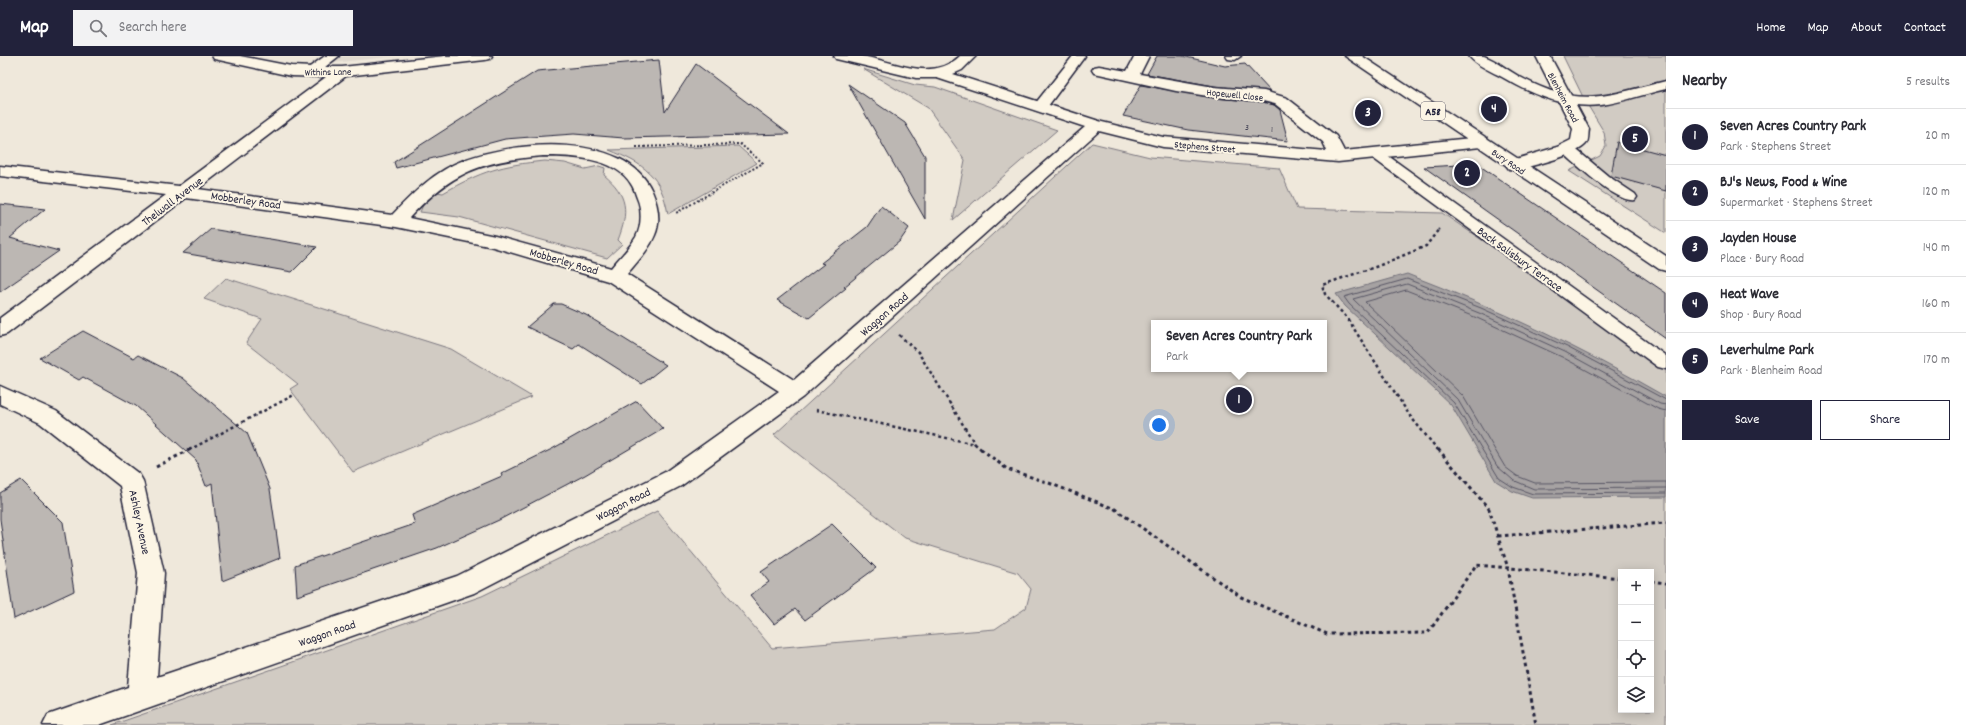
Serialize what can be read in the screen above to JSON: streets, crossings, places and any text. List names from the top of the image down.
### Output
{
  "streets": {
    "main road": [
      "Withins Lane",
      "Hopewell Close",
      "Blenheim Road",
      "A58",
      "Stephens Street",
      "Bury Road",
      "Mobberley Road",
      "Thelwall Avenue",
      "Waggon Road",
      "Ashley Avenue"
    ],
    "lane": ["Back Salisbury Terrace"]
  },
  "crossings": [
    ["Withins Lane", "Thelwall Avenue"],
    ["Hopewell Close", "Stephens Street"],
    ["Blenheim Road", "Bury Road"],
    ["Stephens Street", "Bury Road"],
    ["Stephens Street", "Back Salisbury Terrace"],
    ["Stephens Street", "Waggon Road"],
    ["Mobberley Road", "Thelwall Avenue"],
    ["Mobberley Road", "Waggon Road"],
    ["Waggon Road", "Ashley Avenue"]
  ],
  "house_numbers": ["3", "1"],
  "page": {
    "header": "Map",
    "search": "Search here",
    "nav": [
      "Home",
      "Map",
      "About",
      "Contact"
    ],
    "heading": ["Nearby", "5 results"],
    "pins": [
      "4",
      "3",
      "5",
      "2",
      "1"
    ],
    "list": [
      {
        "mark": "1",
        "name": "Seven Acres Country Park",
        "note": "Park · Stephens Street",
        "value": "20 m"
      },
      {
        "mark": "2",
        "name": "BJ's News, Food & Wine",
        "note": "Supermarket · Stephens Street",
        "value": "120 m"
      },
      {
        "mark": "3",
        "name": "Jayden House",
        "note": "Place · Bury Road",
        "value": "140 m"
      },
      {
        "mark": "4",
        "name": "Heat Wave",
        "note": "Shop · Bury Road",
        "value": "160 m"
      },
      {
        "mark": "5",
        "name": "Leverhulme Park",
        "note": "Park · Blenheim Road",
        "value": "170 m"
      }
    ],
    "popup": ["Seven Acres Country Park", "Park"],
    "buttons": ["Save", "Share"],
    "map_buttons": ["+", "−"]
  }
}
